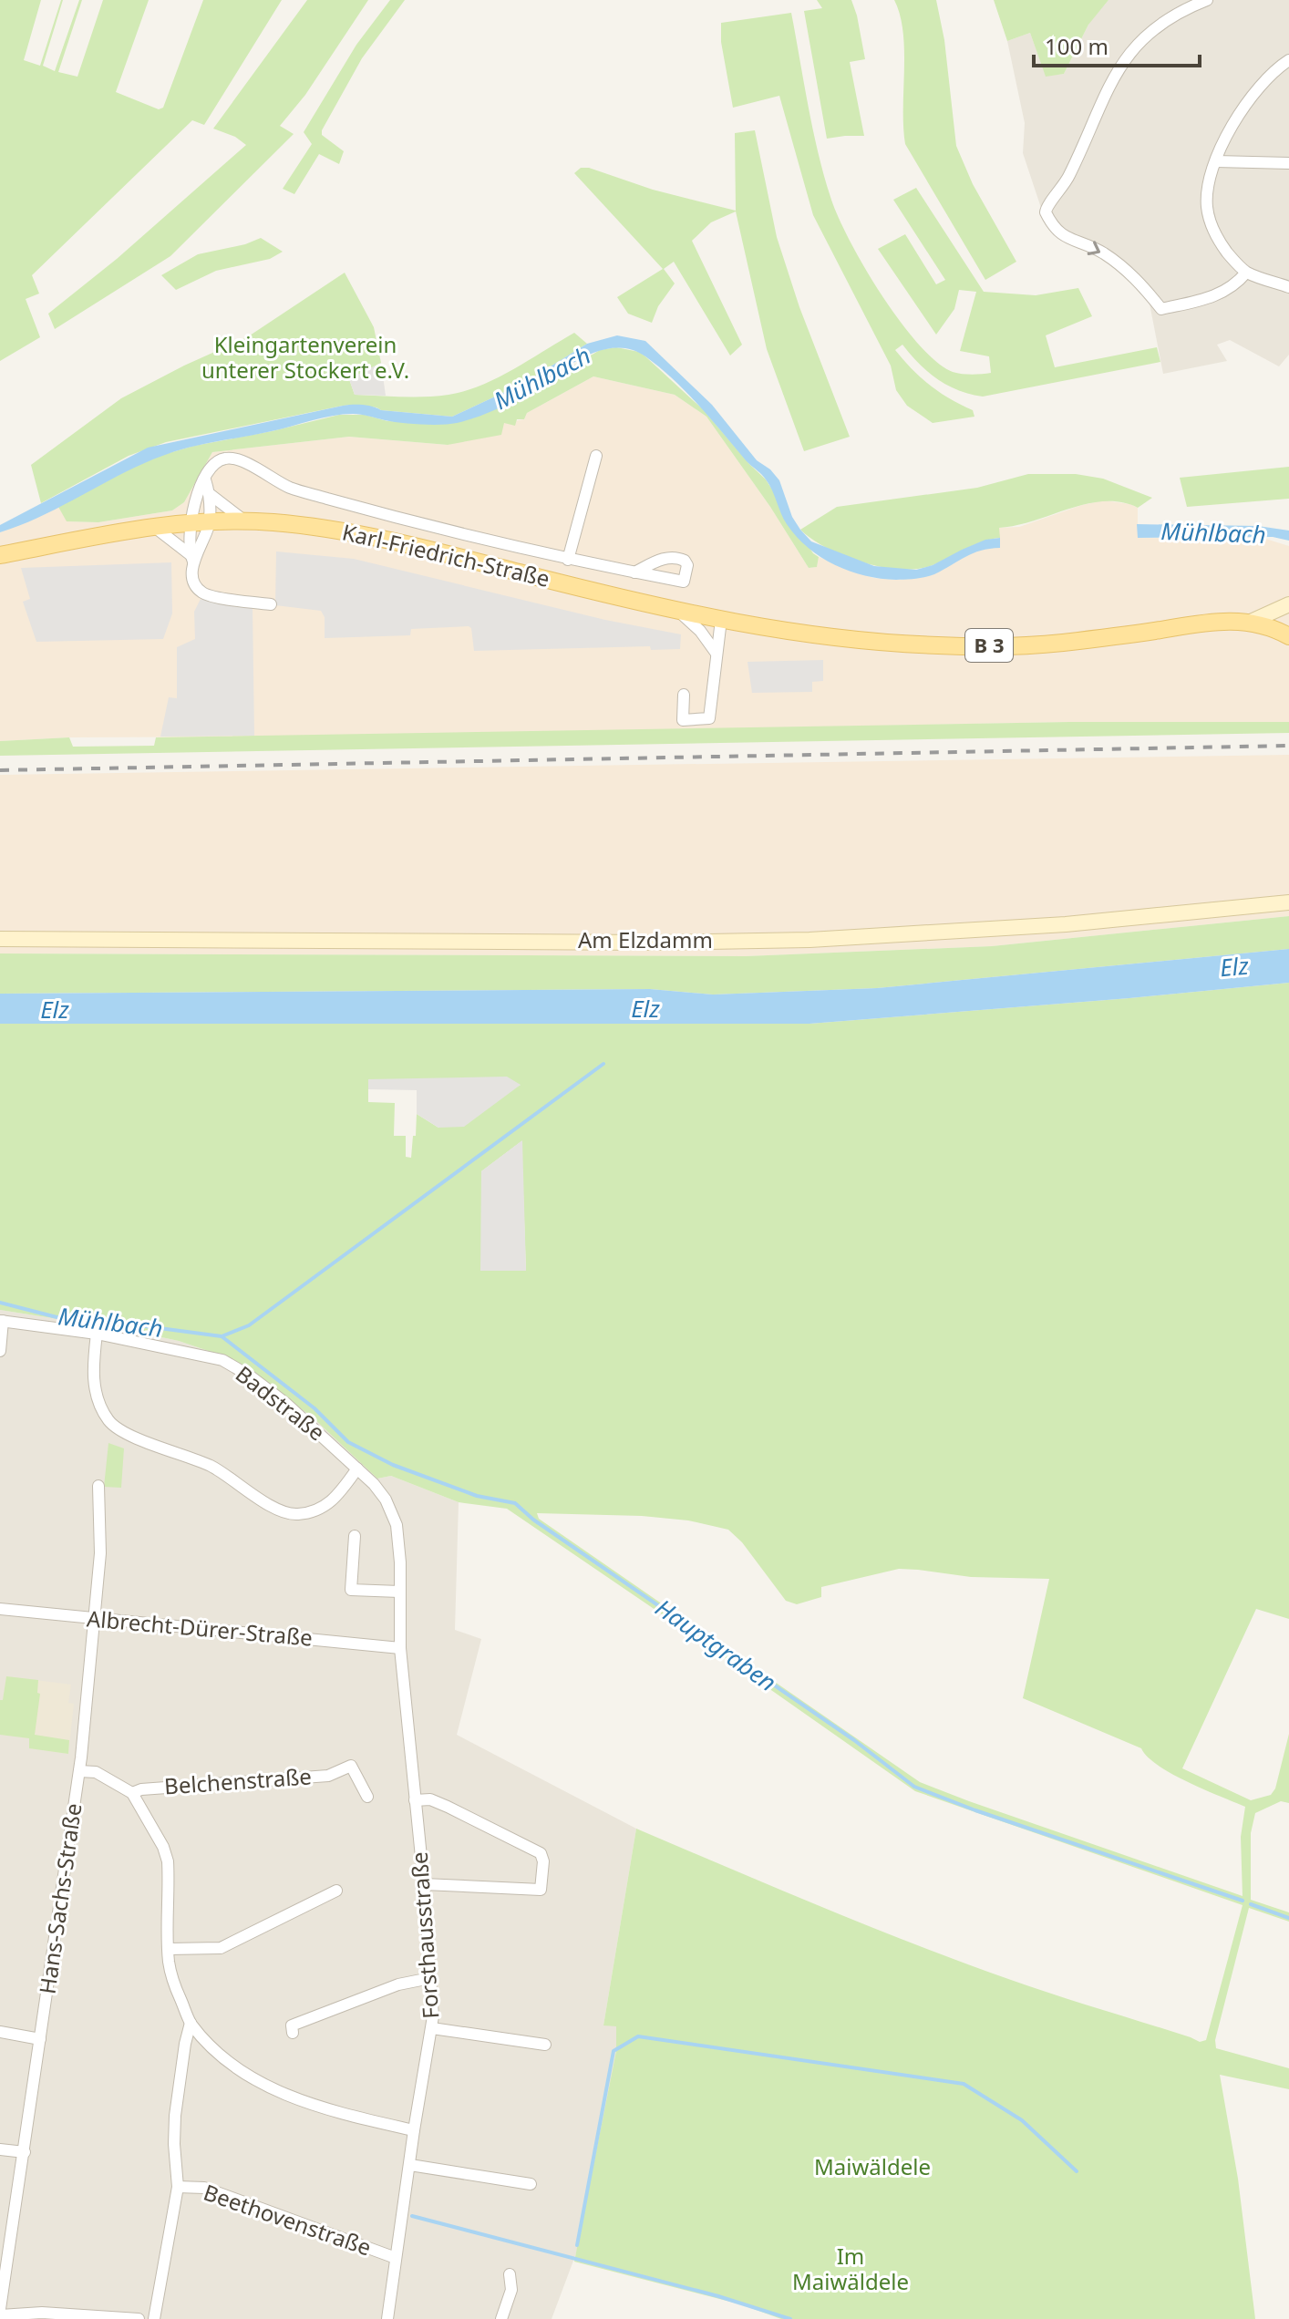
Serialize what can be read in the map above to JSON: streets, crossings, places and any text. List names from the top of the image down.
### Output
{
  "streets": {
    "main road": ["Karl-Friedrich-Straße", "B 3"],
    "street": [
      "Am Elzdamm",
      "Badstraße",
      "Albrecht-Dürer-Straße",
      "Belchenstraße",
      "Hans-Sachs-Straße",
      "Forsthausstraße",
      "Beethovenstraße"
    ]
  },
  "crossings": [
    ["Badstraße", "Forsthausstraße"],
    ["Albrecht-Dürer-Straße", "Hans-Sachs-Straße"],
    ["Albrecht-Dürer-Straße", "Forsthausstraße"],
    ["Forsthausstraße", "Beethovenstraße"]
  ],
  "water": ["Mühlbach", "Elz", "Hauptgraben"],
  "parks": ["Kleingartenverein unterer Stockert e.V.", "Maiwäldele", "Im Maiwäldele"],
  "scale_bar": "100 m"
}
